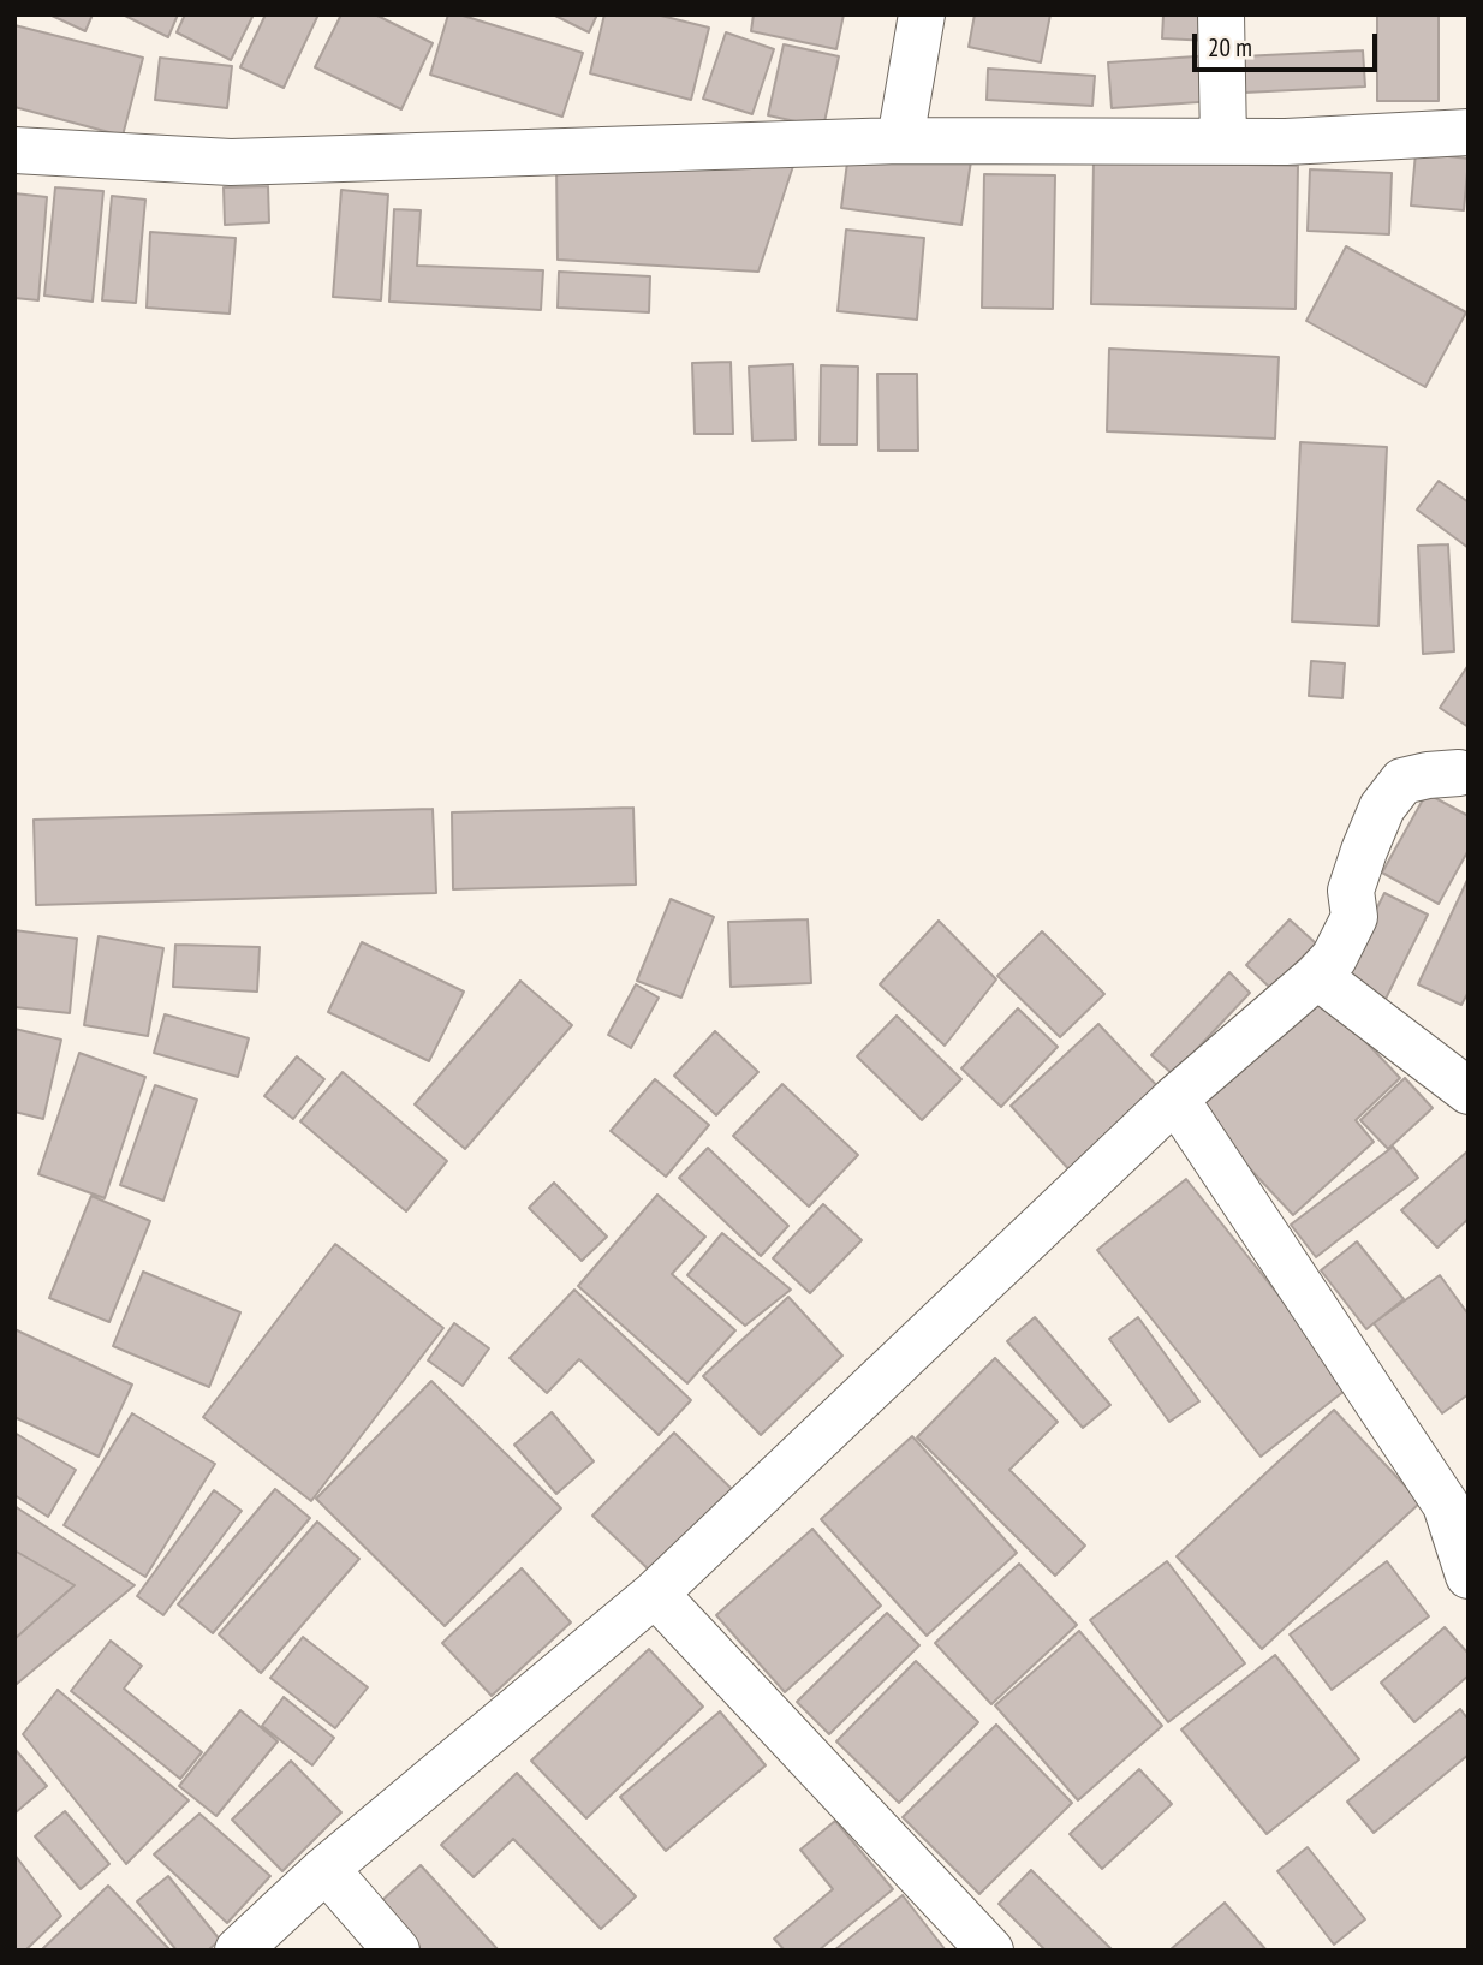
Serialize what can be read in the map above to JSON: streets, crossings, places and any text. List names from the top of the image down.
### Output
{
  "scale_bar": "20 m"
}
